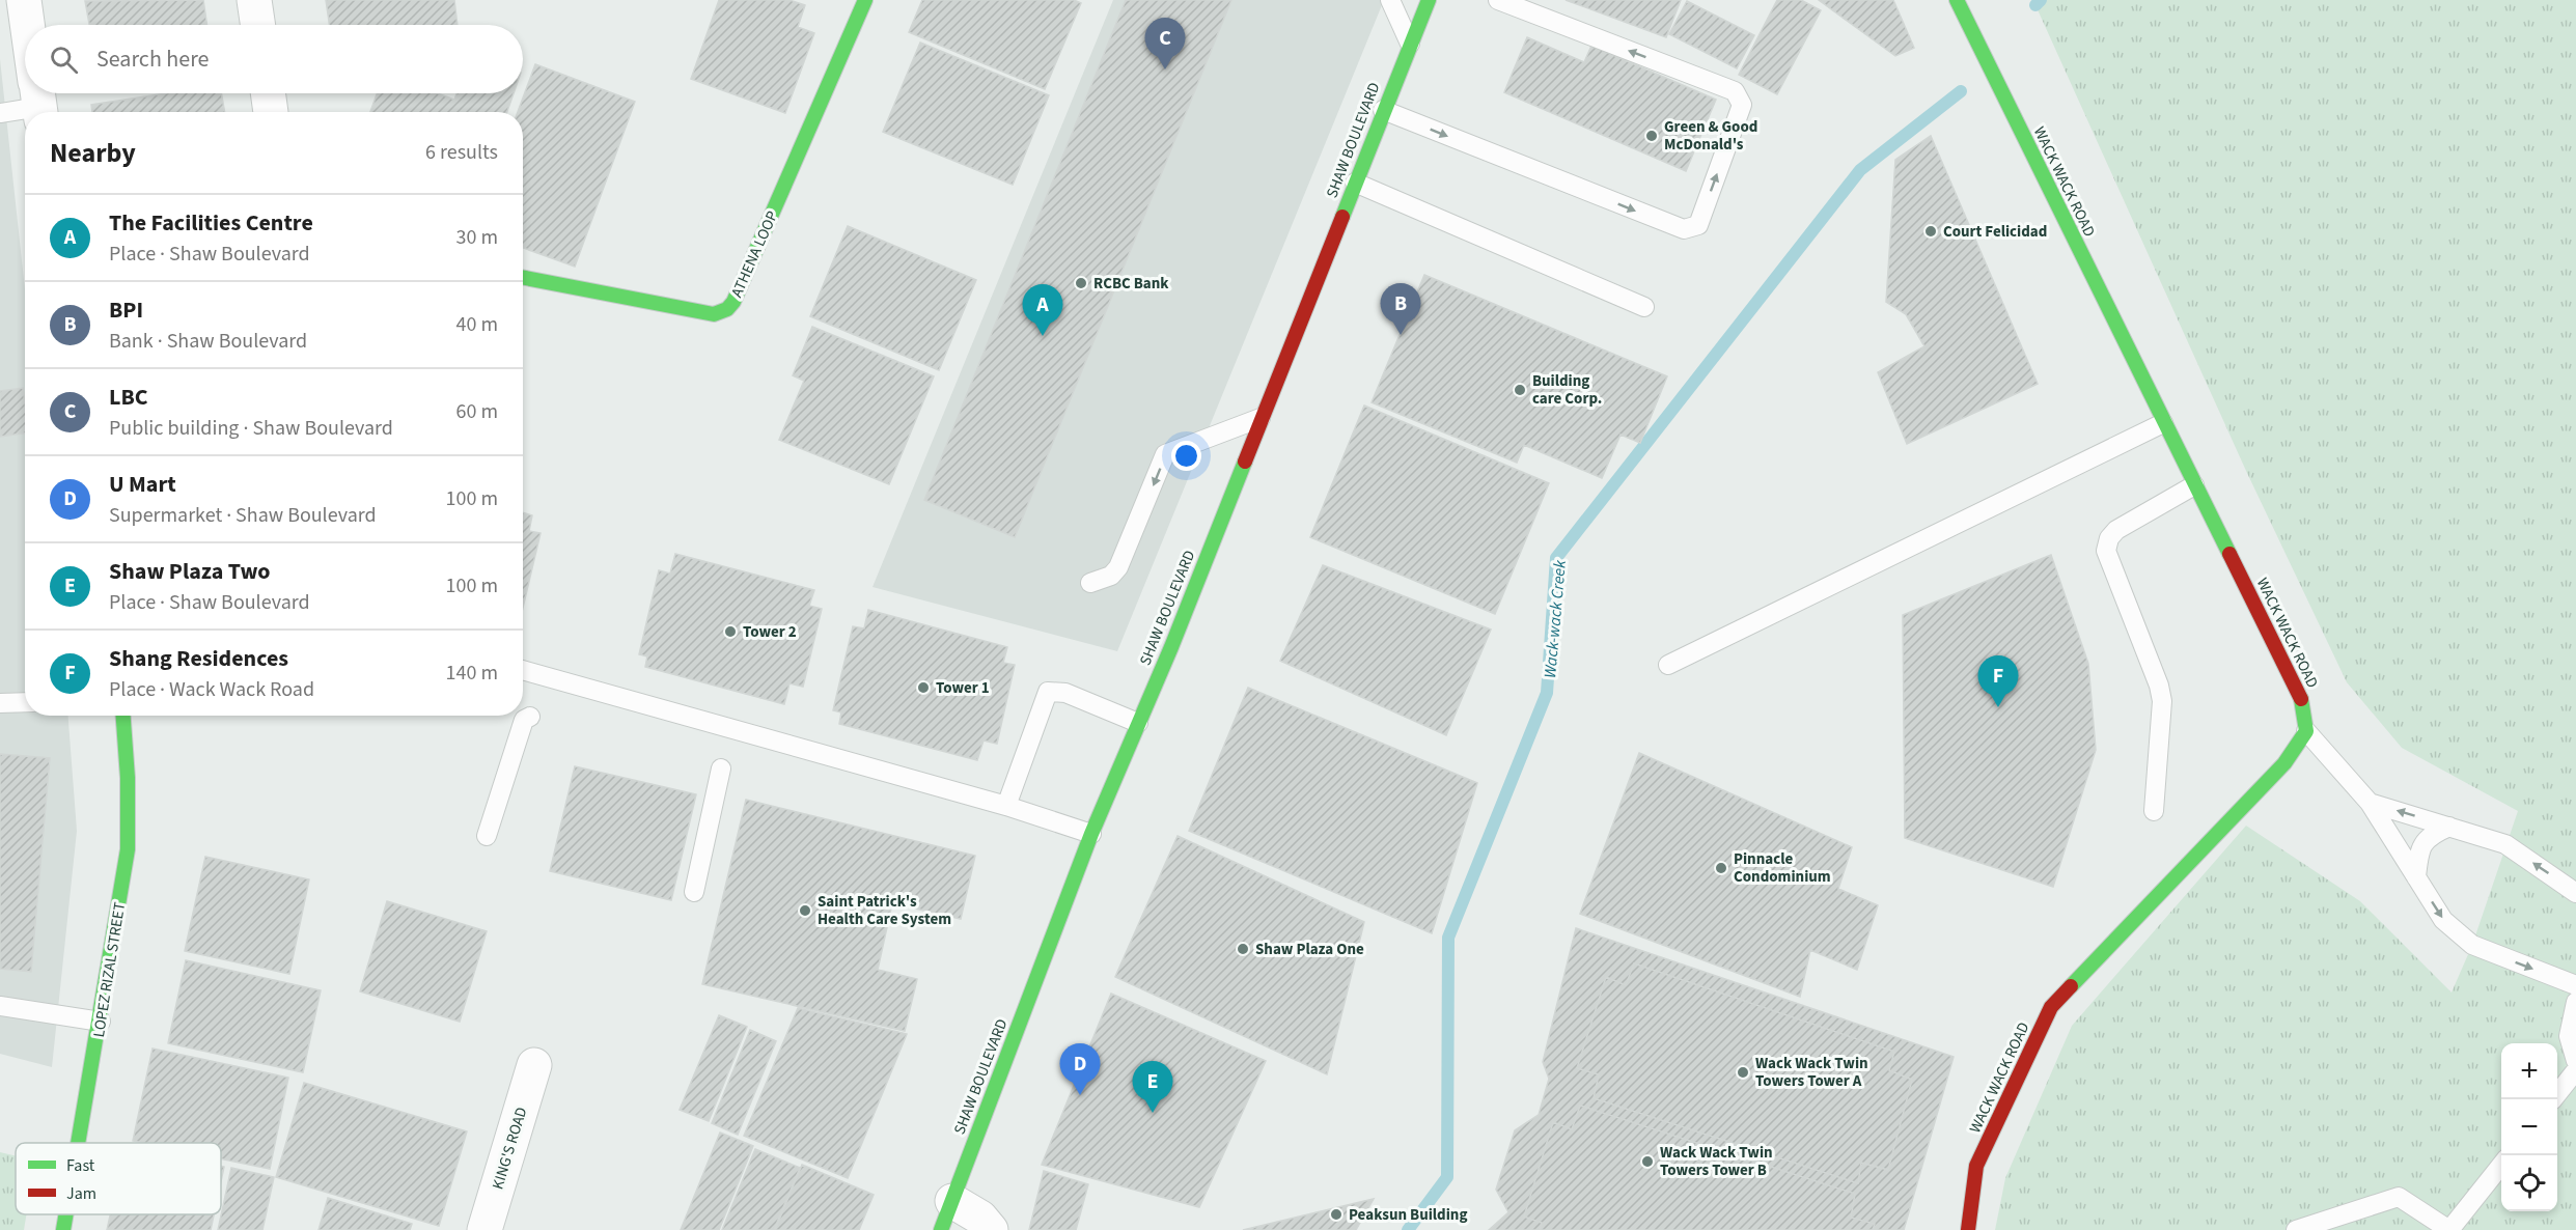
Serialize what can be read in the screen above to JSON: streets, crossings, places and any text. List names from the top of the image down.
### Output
{
  "streets": {
    "street": [
      "SHAW BOULEVARD",
      "WACK WACK ROAD",
      "ATHENA LOOP",
      "LOPEZ RIZAL STREET",
      "KING'S ROAD"
    ]
  },
  "water": ["Wack-wack Creek"],
  "places": [
    "Green & Good McDonald's",
    "Court Felicidad",
    "RCBC Bank",
    "Building care Corp.",
    "Tower 2",
    "Tower 1",
    "Pinnacle Condominium",
    "Saint Patrick's Health Care System",
    "Shaw Plaza One",
    "Wack Wack Twin Towers Tower A",
    "Wack Wack Twin Towers Tower B",
    "Peaksun Building"
  ],
  "legend": ["Fast", "Jam"],
  "page": {
    "pins": [
      "C",
      "B",
      "A",
      "F",
      "D",
      "E"
    ],
    "search": "Search here",
    "heading": ["Nearby", "6 results"],
    "list": [
      {
        "mark": "A",
        "name": "The Facilities Centre",
        "note": "Place · Shaw Boulevard",
        "value": "30 m"
      },
      {
        "mark": "B",
        "name": "BPI",
        "note": "Bank · Shaw Boulevard",
        "value": "40 m"
      },
      {
        "mark": "C",
        "name": "LBC",
        "note": "Public building · Shaw Boulevard",
        "value": "60 m"
      },
      {
        "mark": "D",
        "name": "U Mart",
        "note": "Supermarket · Shaw Boulevard",
        "value": "100 m"
      },
      {
        "mark": "E",
        "name": "Shaw Plaza Two",
        "note": "Place · Shaw Boulevard",
        "value": "100 m"
      },
      {
        "mark": "F",
        "name": "Shang Residences",
        "note": "Place · Wack Wack Road",
        "value": "140 m"
      }
    ],
    "map_buttons": ["+", "−"]
  }
}
